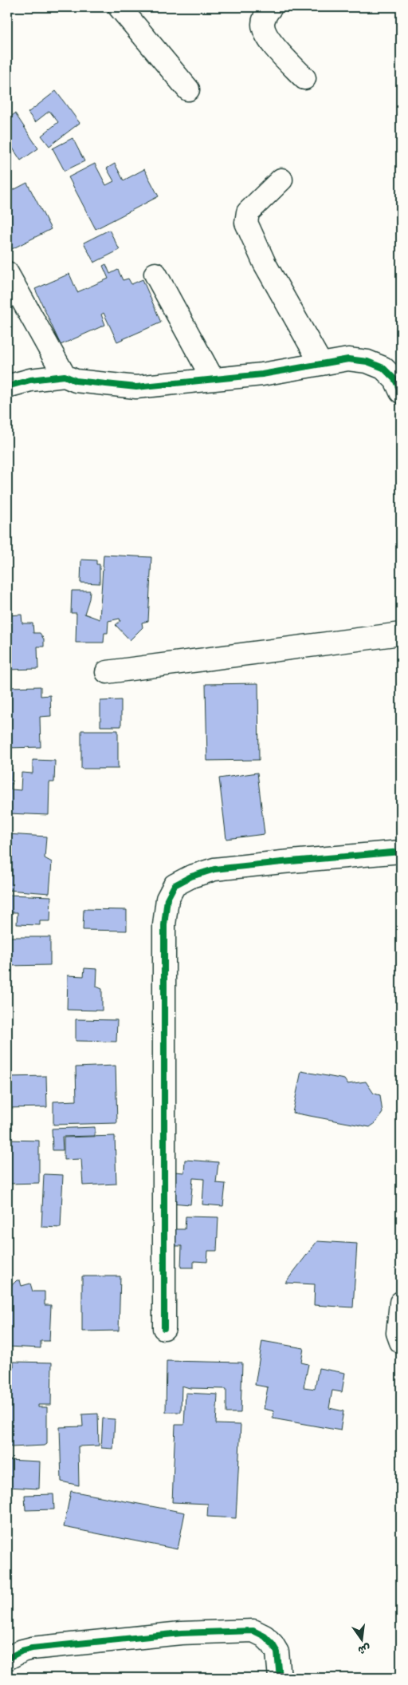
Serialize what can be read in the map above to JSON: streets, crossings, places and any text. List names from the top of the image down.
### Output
{
  "north": "bottom"
}
